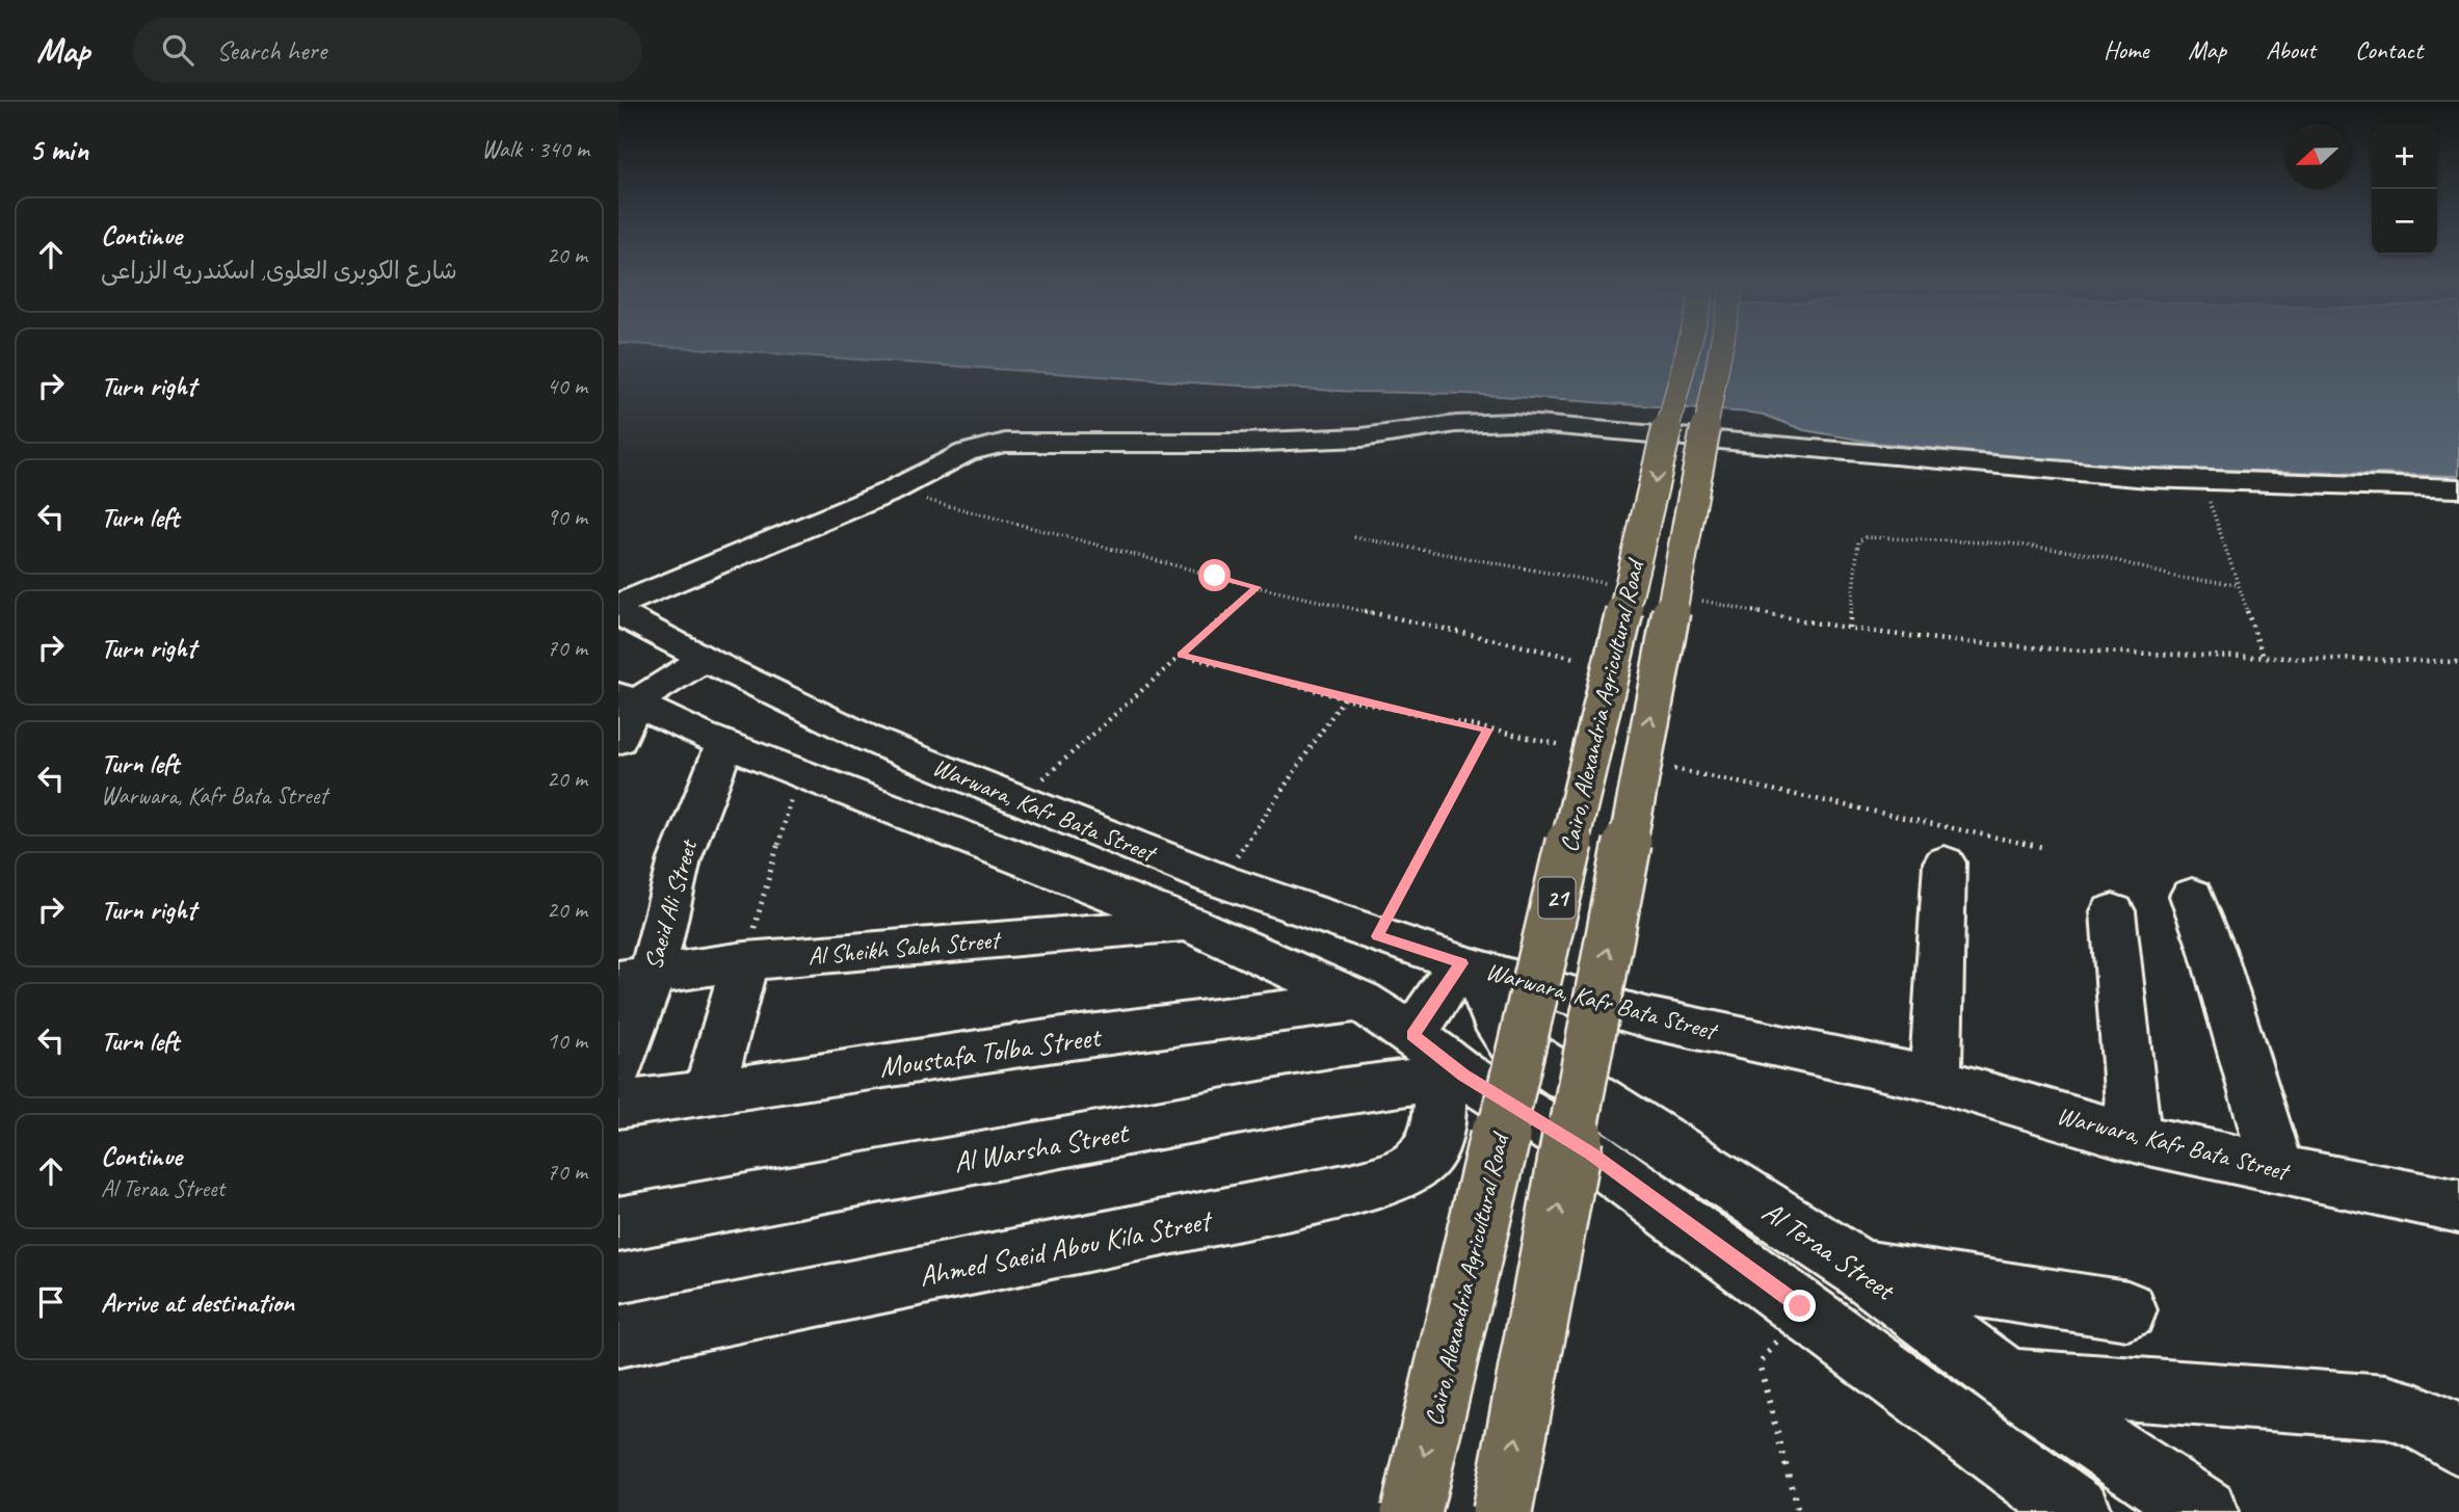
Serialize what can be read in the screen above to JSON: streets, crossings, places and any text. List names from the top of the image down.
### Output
{
  "streets": {
    "highway": ["Cairo, Alexandria Agricultural Road", "21"],
    "street": [
      "Warwara, Kafr Bata Street",
      "Saeid Ali Street",
      "Al Sheikh Saleh Street",
      "Moustafa Tolba Street",
      "Al Warsha Street",
      "Ahmed Saeid Abou Kila Street",
      "Al Teraa Street"
    ]
  },
  "crossings": [
    ["Warwara, Kafr Bata Street", "Al Teraa Street"],
    ["Saeid Ali Street", "Al Sheikh Saleh Street"],
    ["Al Warsha Street", "Ahmed Saeid Abou Kila Street"]
  ],
  "north": "left",
  "page": {
    "header": "Map",
    "search": "Search here",
    "nav": [
      "Home",
      "Map",
      "About",
      "Contact"
    ],
    "heading": ["5 min", "Walk · 340 m"],
    "map_buttons": ["+", "−"],
    "list": [
      ["Continue", "شارع الكوبرى العلوى, اسكندريه الزراعى", "20 m"],
      ["Turn right", "40 m"],
      ["Turn left", "90 m"],
      ["Turn right", "70 m"],
      ["Turn left", "Warwara, Kafr Bata Street", "20 m"],
      ["Turn right", "20 m"],
      ["Turn left", "10 m"],
      ["Continue", "Al Teraa Street", "70 m"],
      "Arrive at destination"
    ]
  }
}
